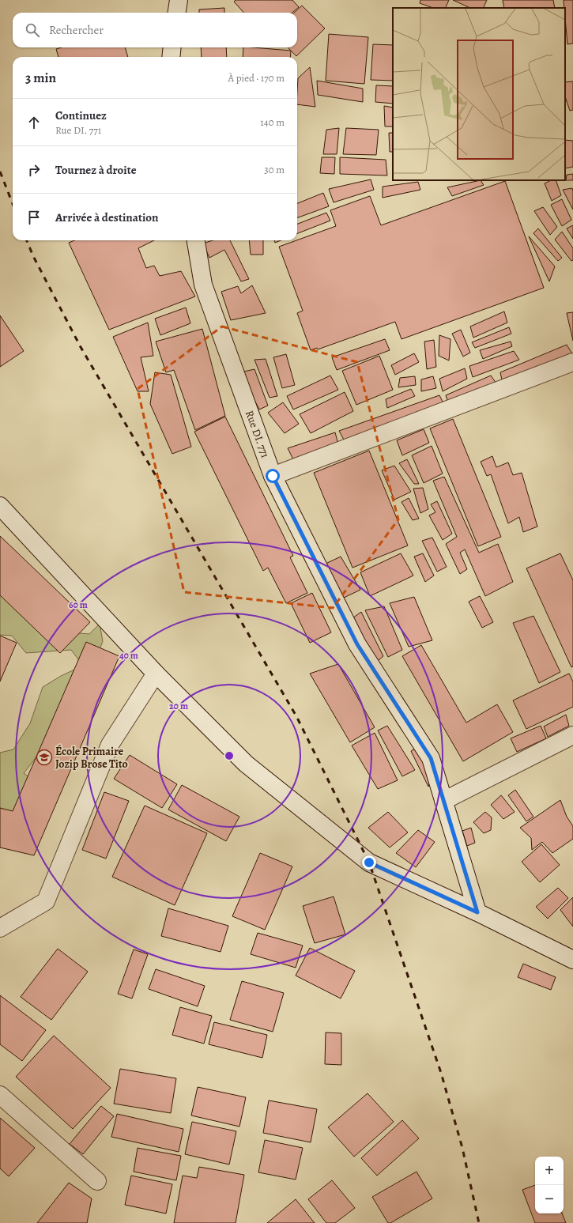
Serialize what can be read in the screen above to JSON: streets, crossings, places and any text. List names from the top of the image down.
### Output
{
  "streets": {
    "street": ["Rue DI. 771"]
  },
  "places": {
    "school or university": ["École Primaire Jozip Brose Tito"]
  },
  "page": {
    "search": "Rechercher",
    "heading": ["3 min", "À pied · 170 m"],
    "list": [
      ["Continuez", "Rue DI. 771", "140 m"],
      ["Tournez à droite", "30 m"],
      "Arrivée à destination"
    ],
    "map_buttons": ["+", "−"]
  },
  "rings": ["60 m", "40 m", "20 m"]
}
